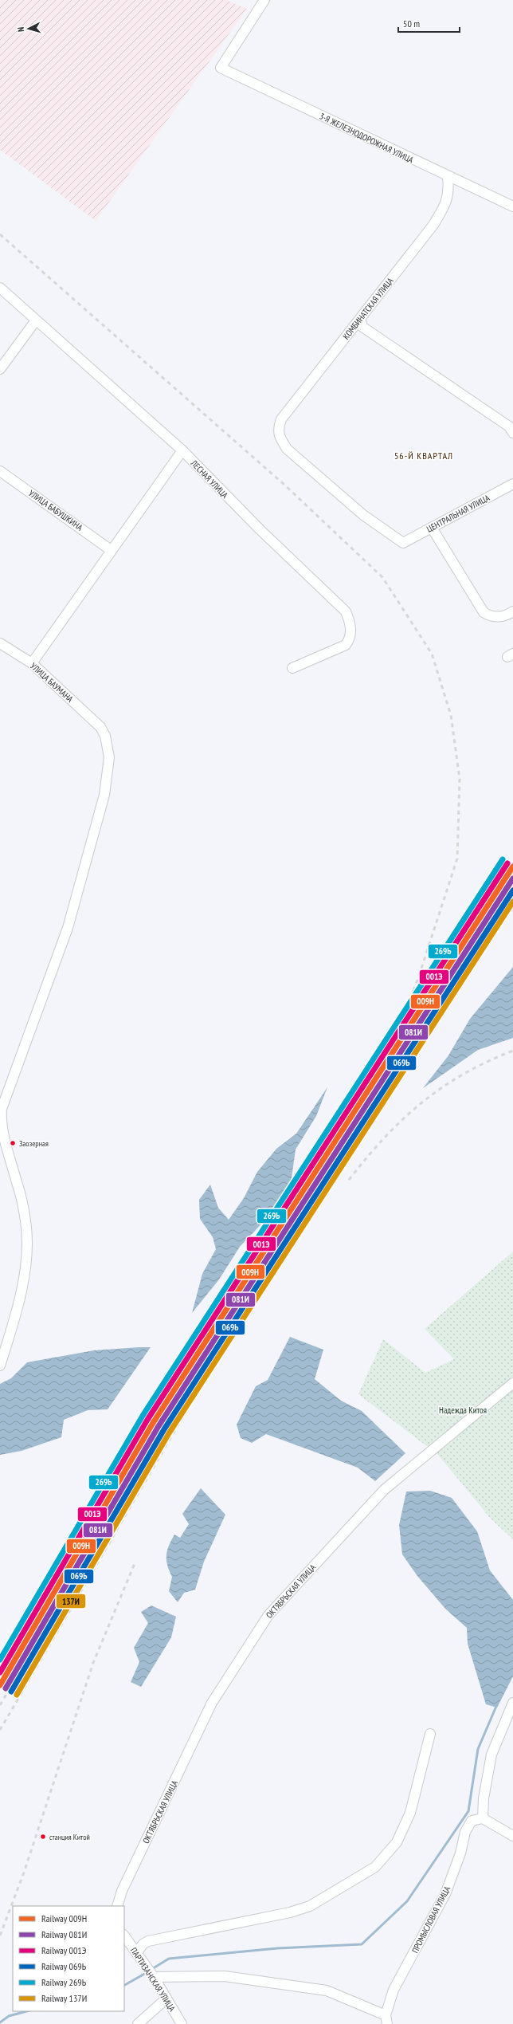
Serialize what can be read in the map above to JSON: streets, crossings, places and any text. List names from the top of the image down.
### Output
{
  "streets": {
    "street": [
      "3-Я ЖЕЛЕЗНОДОРОЖНАЯ УЛИЦА",
      "КОМБИНАТСКАЯ УЛИЦА",
      "ЛЕСНАЯ УЛИЦА",
      "УЛИЦА БАБУШКИНА",
      "ЦЕНТРАЛЬНАЯ УЛИЦА",
      "УЛИЦА БАУМАНА",
      "ОКТЯБРЬСКАЯ УЛИЦА",
      "ПРОМЫСЛОВАЯ УЛИЦА",
      "ПАРТИЗАНСКАЯ УЛИЦА"
    ]
  },
  "crossings": [
    ["3-Я ЖЕЛЕЗНОДОРОЖНАЯ УЛИЦА", "КОМБИНАТСКАЯ УЛИЦА"],
    ["КОМБИНАТСКАЯ УЛИЦА", "ЦЕНТРАЛЬНАЯ УЛИЦА"]
  ],
  "districts": ["56-Й КВАРТАЛ"],
  "parks": ["Надежда Китоя"],
  "places": ["Заозерная", "станция Китой"],
  "lines": [
    "rail line 269Ь",
    "rail line 001Э",
    "rail line 009Н",
    "rail line 081И",
    "rail line 069Ь",
    "rail line 137И"
  ],
  "legend": [
    "Railway 009Н",
    "Railway 081И",
    "Railway 001Э",
    "Railway 069Ь",
    "Railway 269Ь",
    "Railway 137И"
  ],
  "scale_bar": "50 m",
  "north": "left"
}
